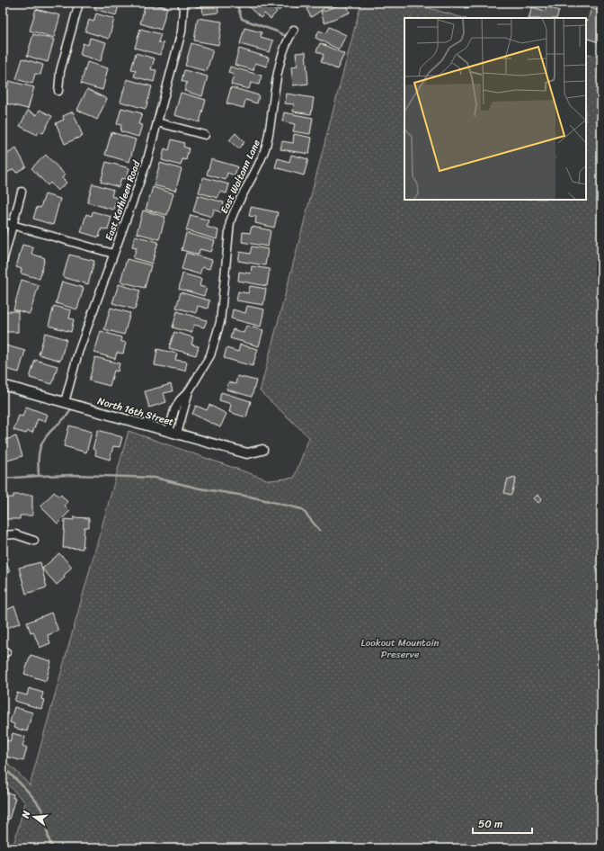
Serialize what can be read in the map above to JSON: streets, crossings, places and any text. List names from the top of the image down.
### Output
{
  "streets": {
    "street": ["East Waltann Lane", "East Kathleen Road", "North 16th Street"]
  },
  "crossings": [
    ["East Waltann Lane", "North 16th Street"],
    ["East Kathleen Road", "North 16th Street"]
  ],
  "parks": ["Lookout Mountain Preserve"],
  "scale_bar": "50 m",
  "north": "left"
}
